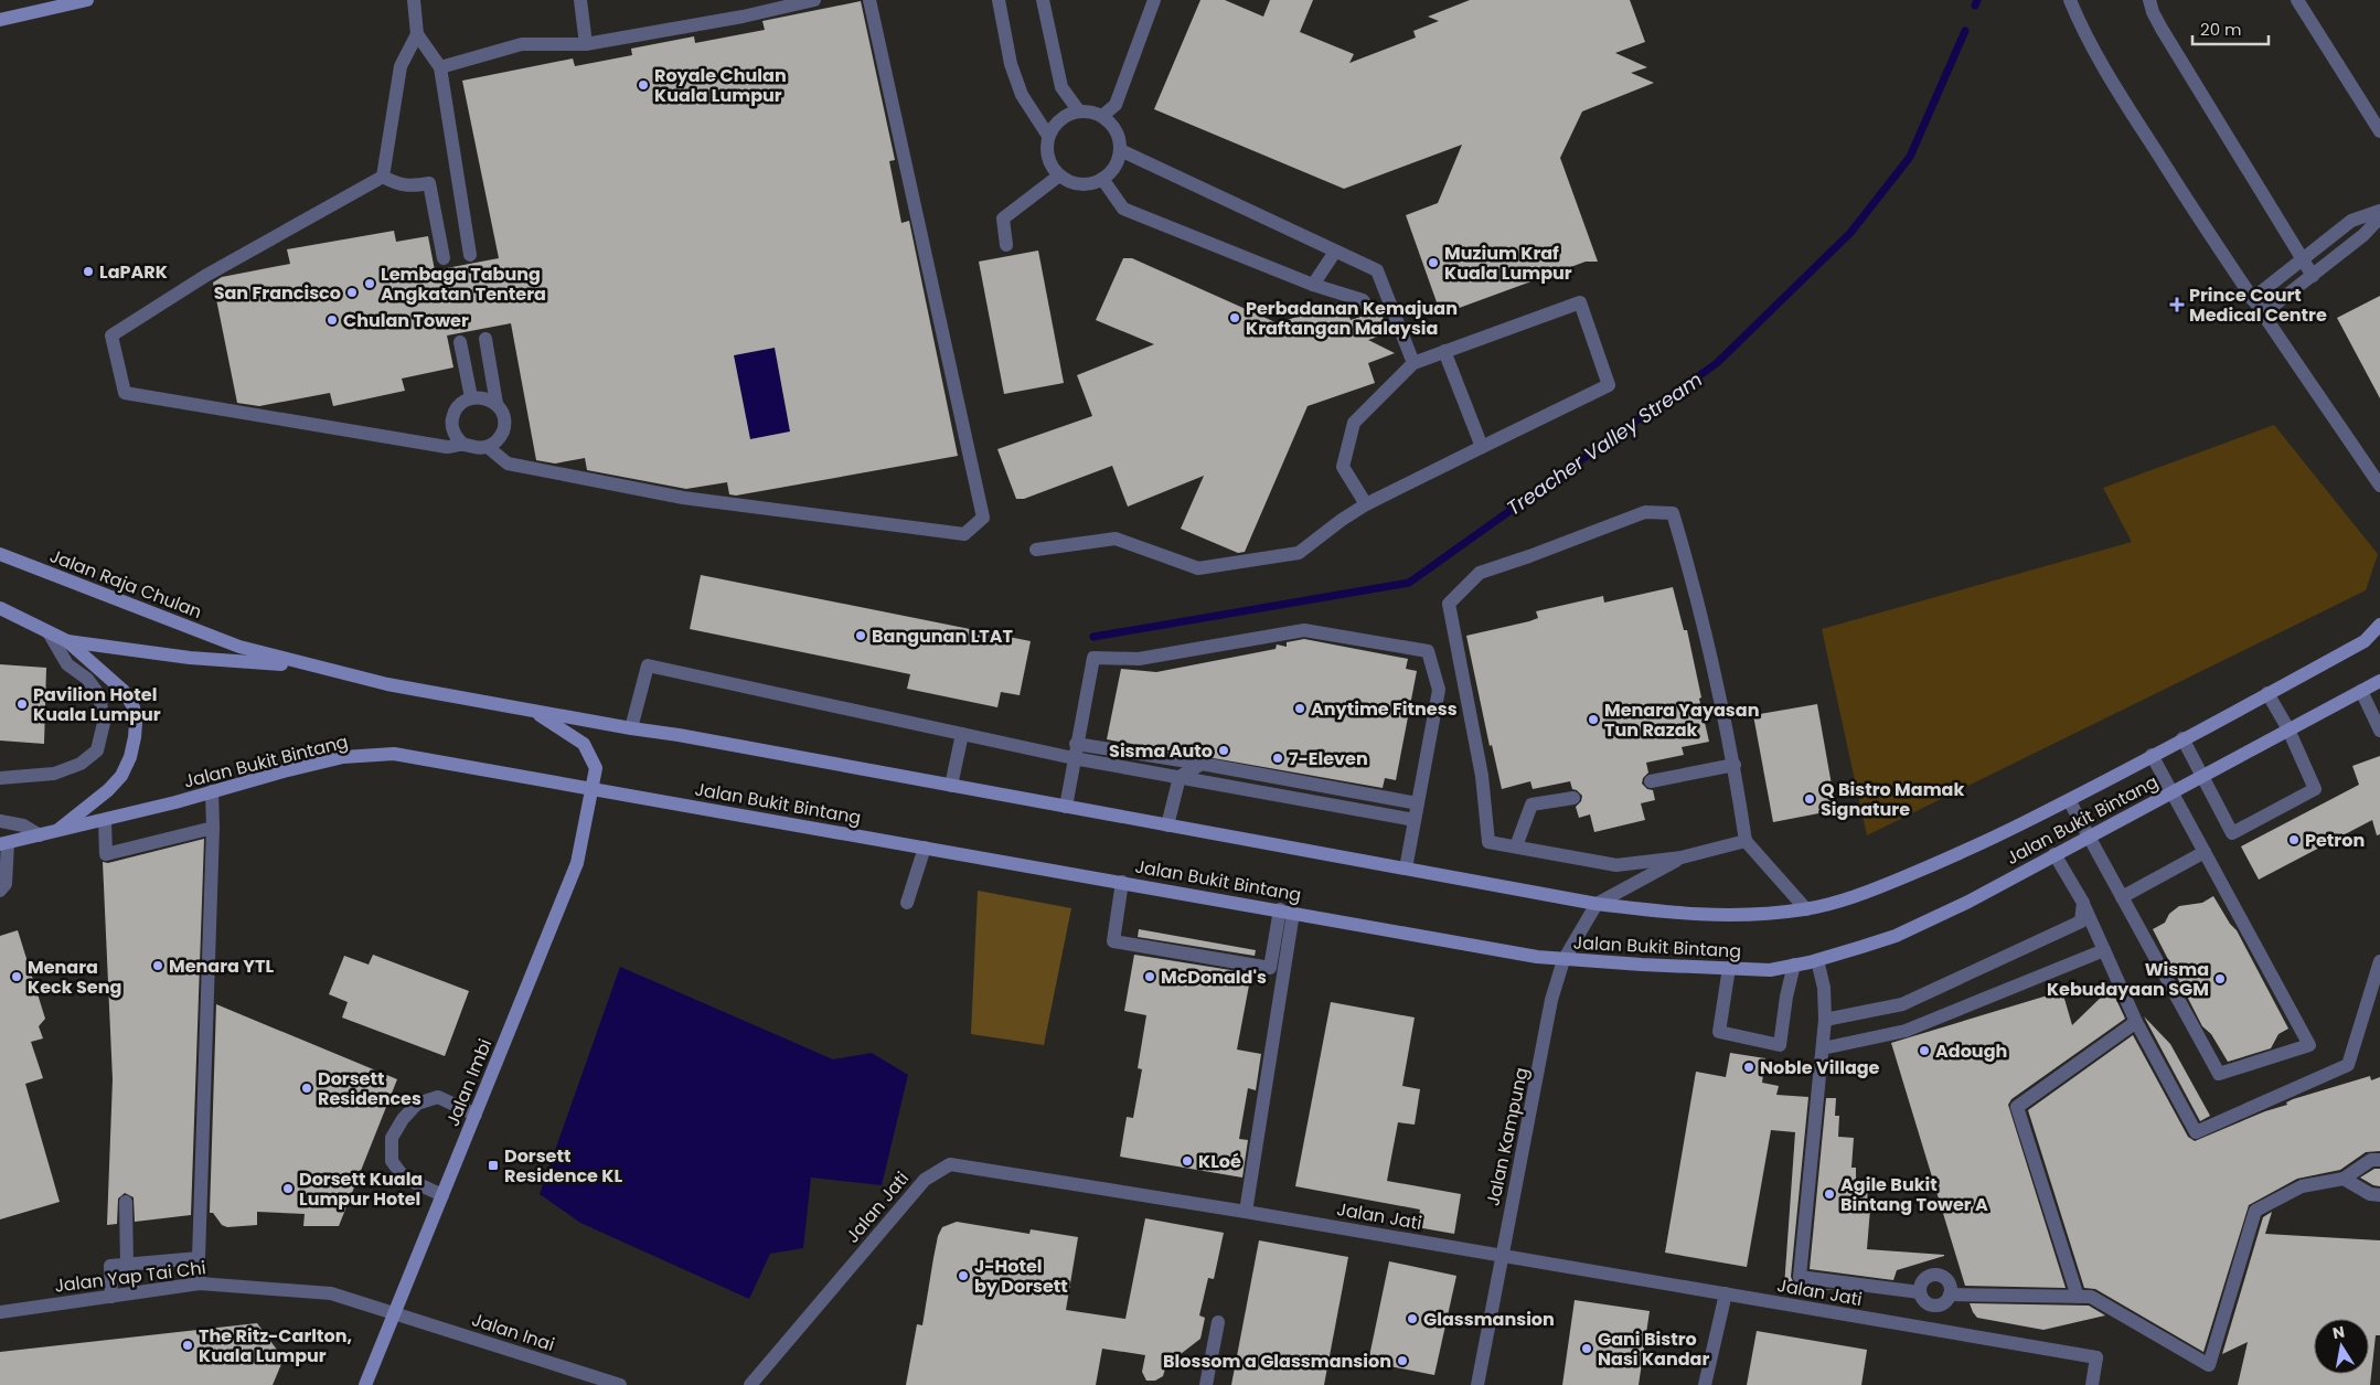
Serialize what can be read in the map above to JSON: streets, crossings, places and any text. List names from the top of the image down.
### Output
{
  "streets": {
    "main road": ["Jalan Raja Chulan", "Jalan Bukit Bintang", "Jalan Imbi"],
    "street": [
      "Jalan Kampung",
      "Jalan Jati",
      "Jalan Yap Tai Chi",
      "Jalan Inai"
    ]
  },
  "crossings": [
    ["Jalan Raja Chulan", "Jalan Bukit Bintang"],
    ["Jalan Bukit Bintang", "Jalan Imbi"],
    ["Jalan Bukit Bintang", "Jalan Kampung"],
    ["Jalan Imbi", "Jalan Yap Tai Chi"],
    ["Jalan Imbi", "Jalan Inai"],
    ["Jalan Kampung", "Jalan Jati"],
    ["Jalan Yap Tai Chi", "Jalan Inai"]
  ],
  "water": ["Treacher Valley Stream"],
  "places": {
    "other": [
      "Royale Chulan Kuala Lumpur",
      "Muzium Kraf Kuala Lumpur",
      "LaPARK",
      "Lembaga Tabung Angkatan Tentera",
      "San Francisco",
      "Perbadanan Kemajuan Kraftangan Malaysia",
      "Chulan Tower",
      "Bangunan LTAT",
      "Pavilion Hotel Kuala Lumpur",
      "Anytime Fitness",
      "Menara Yayasan Tun Razak",
      "Sisma Auto",
      "7-Eleven",
      "Q Bistro Mamak Signature",
      "Petron",
      "Menara YTL",
      "Menara Keck Seng",
      "McDonald's",
      "Wisma Kebudayaan SGM",
      "Adough",
      "Noble Village",
      "Dorsett Residences",
      "KLoé",
      "Dorsett Kuala Lumpur Hotel",
      "Agile Bukit Bintang Tower A",
      "J-Hotel by Dorsett",
      "Glassmansion",
      "The Ritz-Carlton, Kuala Lumpur",
      "Gani Bistro Nasi Kandar",
      "Blossom a Glassmansion"
    ],
    "health": ["Prince Court Medical Centre"],
    "transit": ["Dorsett Residence KL"]
  },
  "scale_bar": "20 m",
  "north": "top"
}
